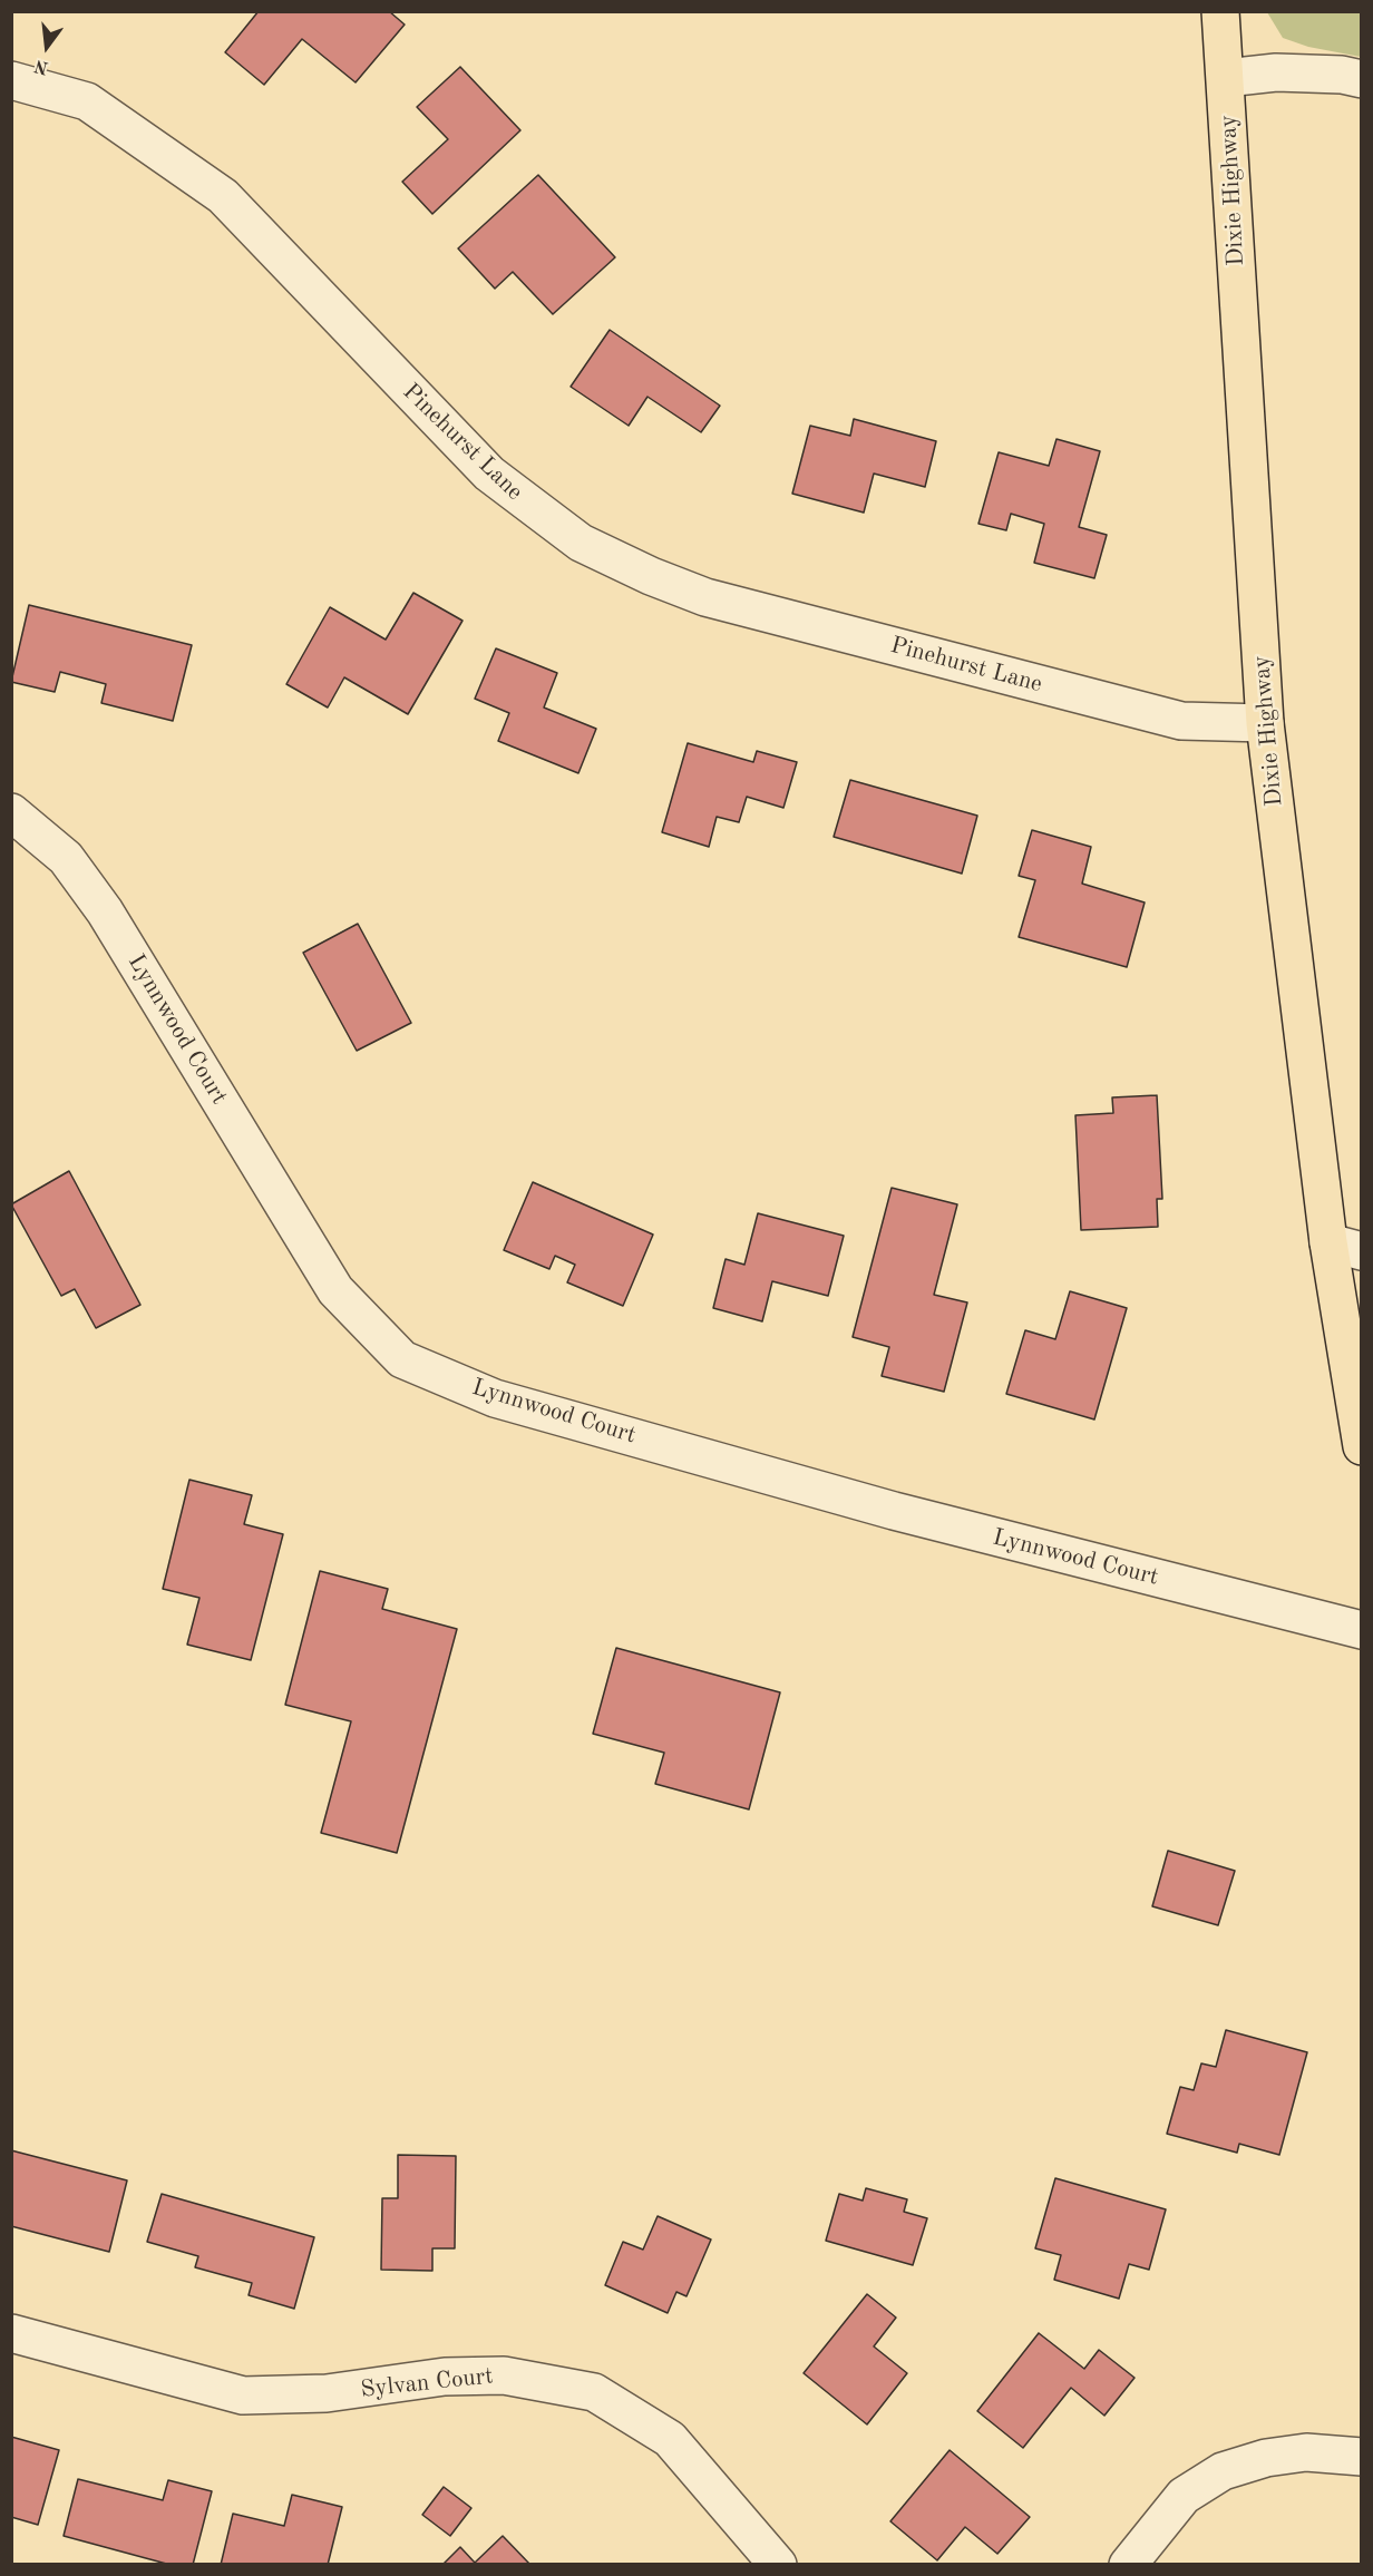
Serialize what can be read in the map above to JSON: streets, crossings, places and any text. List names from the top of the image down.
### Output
{
  "streets": {
    "main road": ["Dixie Highway"],
    "street": ["Pinehurst Lane", "Lynnwood Court", "Sylvan Court"]
  },
  "crossings": [
    ["Dixie Highway", "Pinehurst Lane"]
  ],
  "north": "bottom"
}
